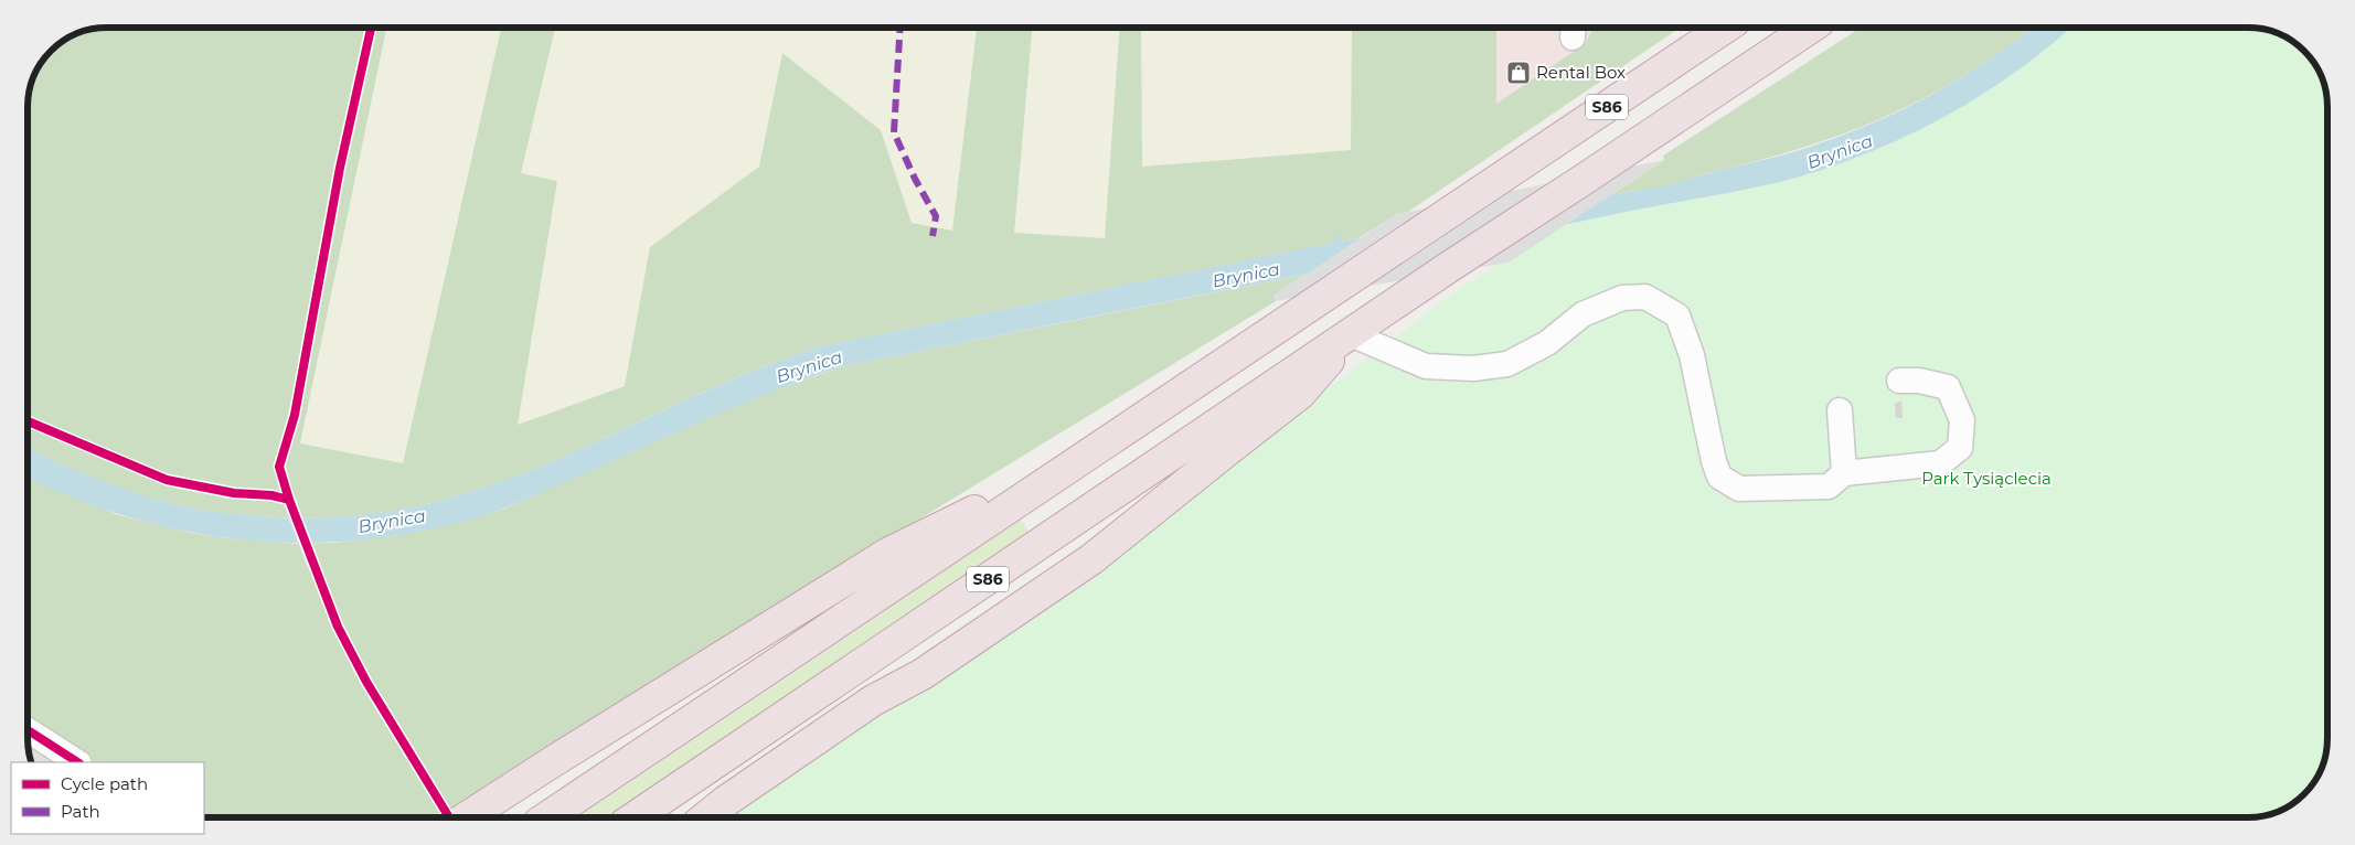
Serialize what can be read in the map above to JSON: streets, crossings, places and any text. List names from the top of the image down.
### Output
{
  "streets": {
    "highway": ["S86"]
  },
  "water": ["Brynica"],
  "parks": ["Park Tysiąclecia"],
  "places": {
    "shop": ["Rental Box"]
  },
  "legend": ["Cycle path", "Path"]
}
